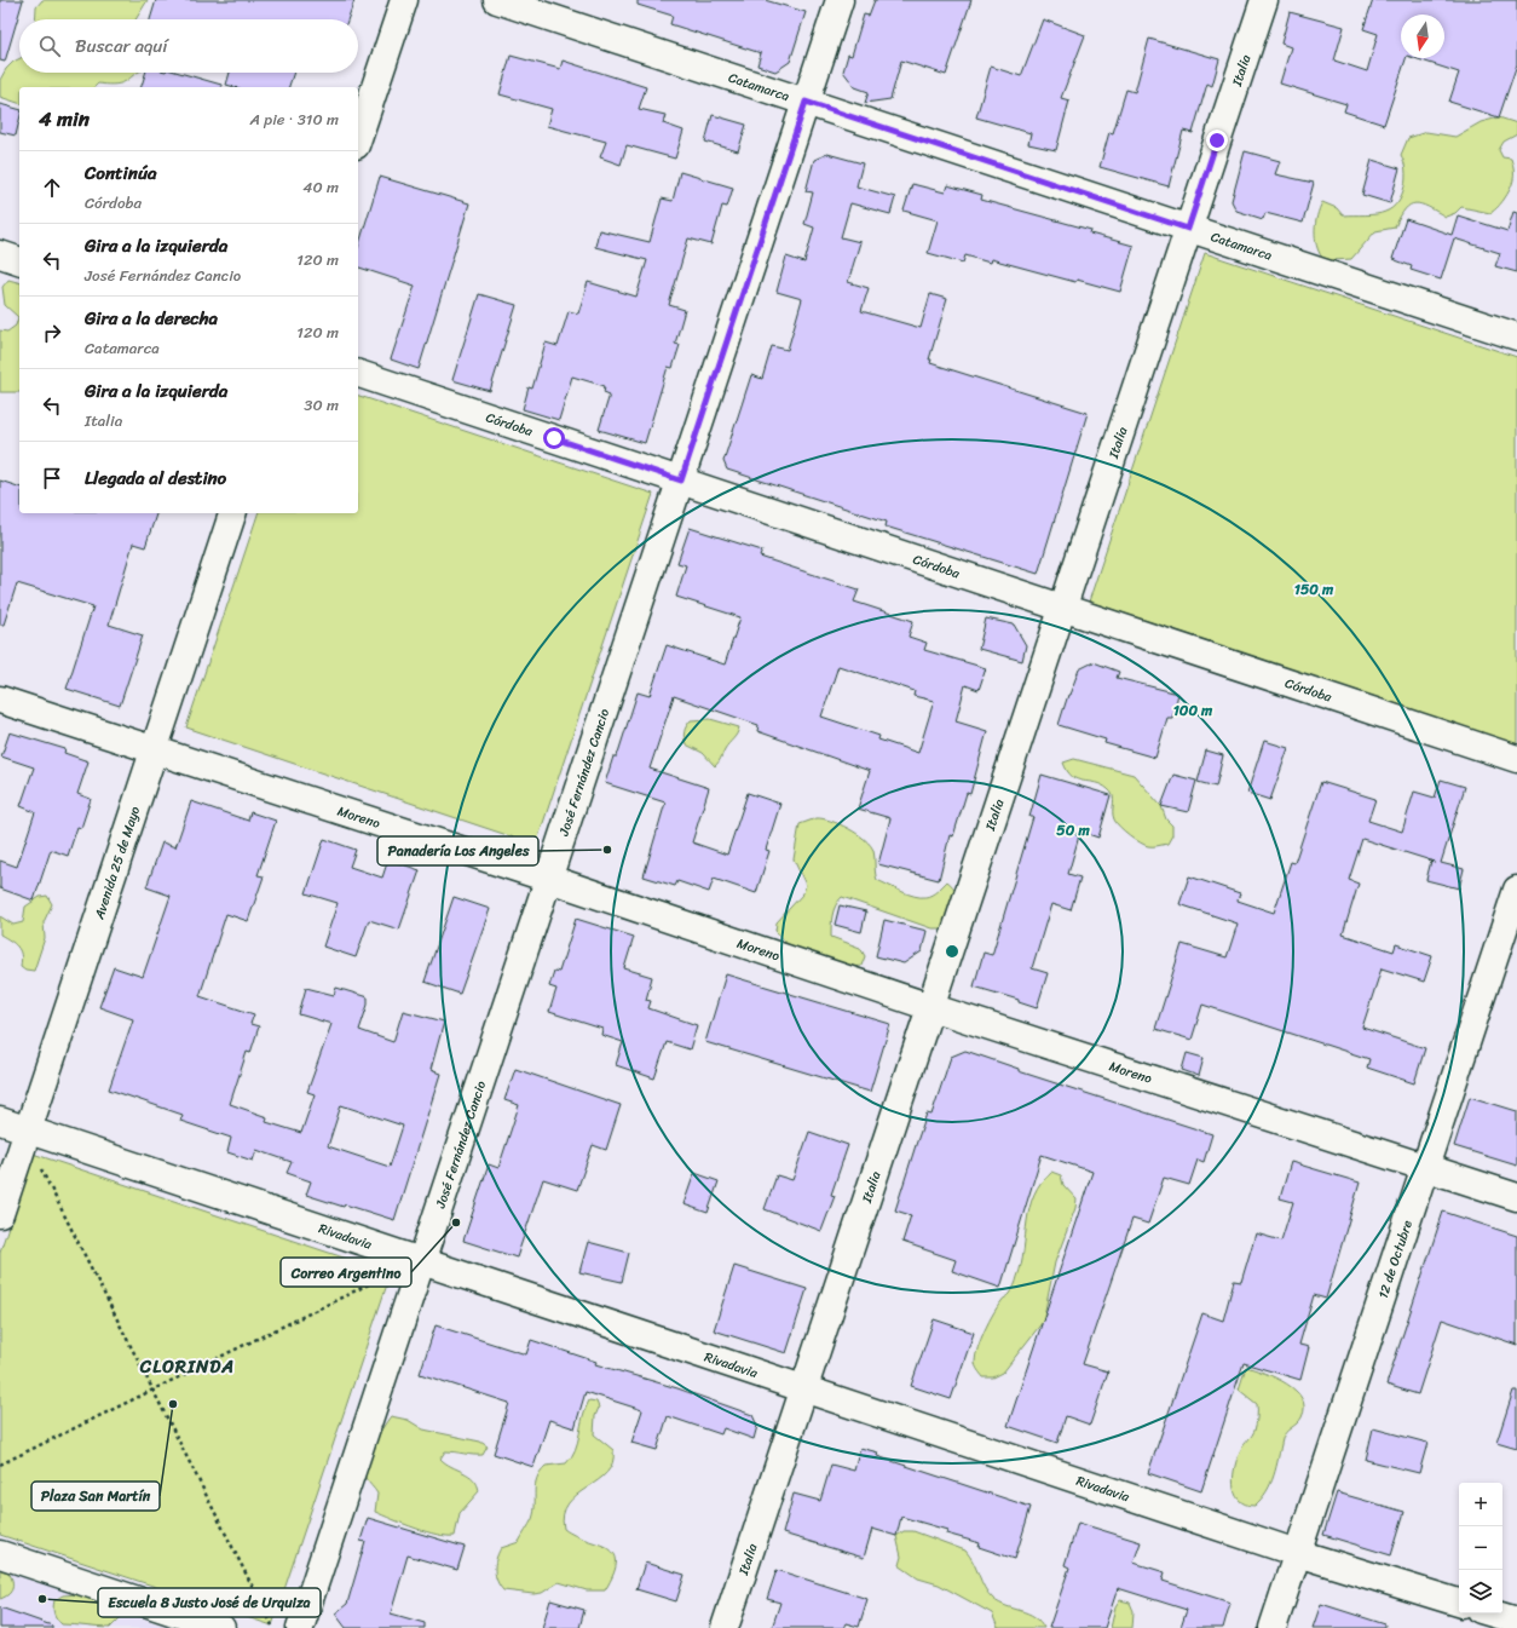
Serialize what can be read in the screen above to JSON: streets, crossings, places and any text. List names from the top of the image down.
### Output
{
  "streets": {
    "street": [
      "Italia",
      "Catamarca",
      "Córdoba",
      "José Fernández Cancio",
      "Moreno",
      "Avenida 25 de Mayo",
      "Rivadavia",
      "12 de Octubre"
    ]
  },
  "crossings": [
    ["Italia", "Catamarca"],
    ["Italia", "Córdoba"],
    ["Italia", "Moreno"],
    ["Italia", "Rivadavia"],
    ["Catamarca", "José Fernández Cancio"],
    ["Córdoba", "José Fernández Cancio"],
    ["José Fernández Cancio", "Moreno"],
    ["José Fernández Cancio", "Rivadavia"],
    ["Moreno", "Avenida 25 de Mayo"],
    ["Moreno", "12 de Octubre"],
    ["Avenida 25 de Mayo", "Rivadavia"],
    ["Rivadavia", "12 de Octubre"]
  ],
  "districts": ["CLORINDA"],
  "places": [
    "Panadería Los Angeles",
    "Correo Argentino",
    "Plaza San Martín",
    "Escuela 8 Justo José de Urquiza"
  ],
  "north": "bottom",
  "page": {
    "search": "Buscar aquí",
    "heading": ["4 min", "A pie · 310 m"],
    "list": [
      ["Continúa", "Córdoba", "40 m"],
      ["Gira a la izquierda", "José Fernández Cancio", "120 m"],
      ["Gira a la derecha", "Catamarca", "120 m"],
      ["Gira a la izquierda", "Italia", "30 m"],
      "Llegada al destino"
    ],
    "map_buttons": ["+", "−"]
  },
  "rings": ["150 m", "100 m", "50 m"]
}
